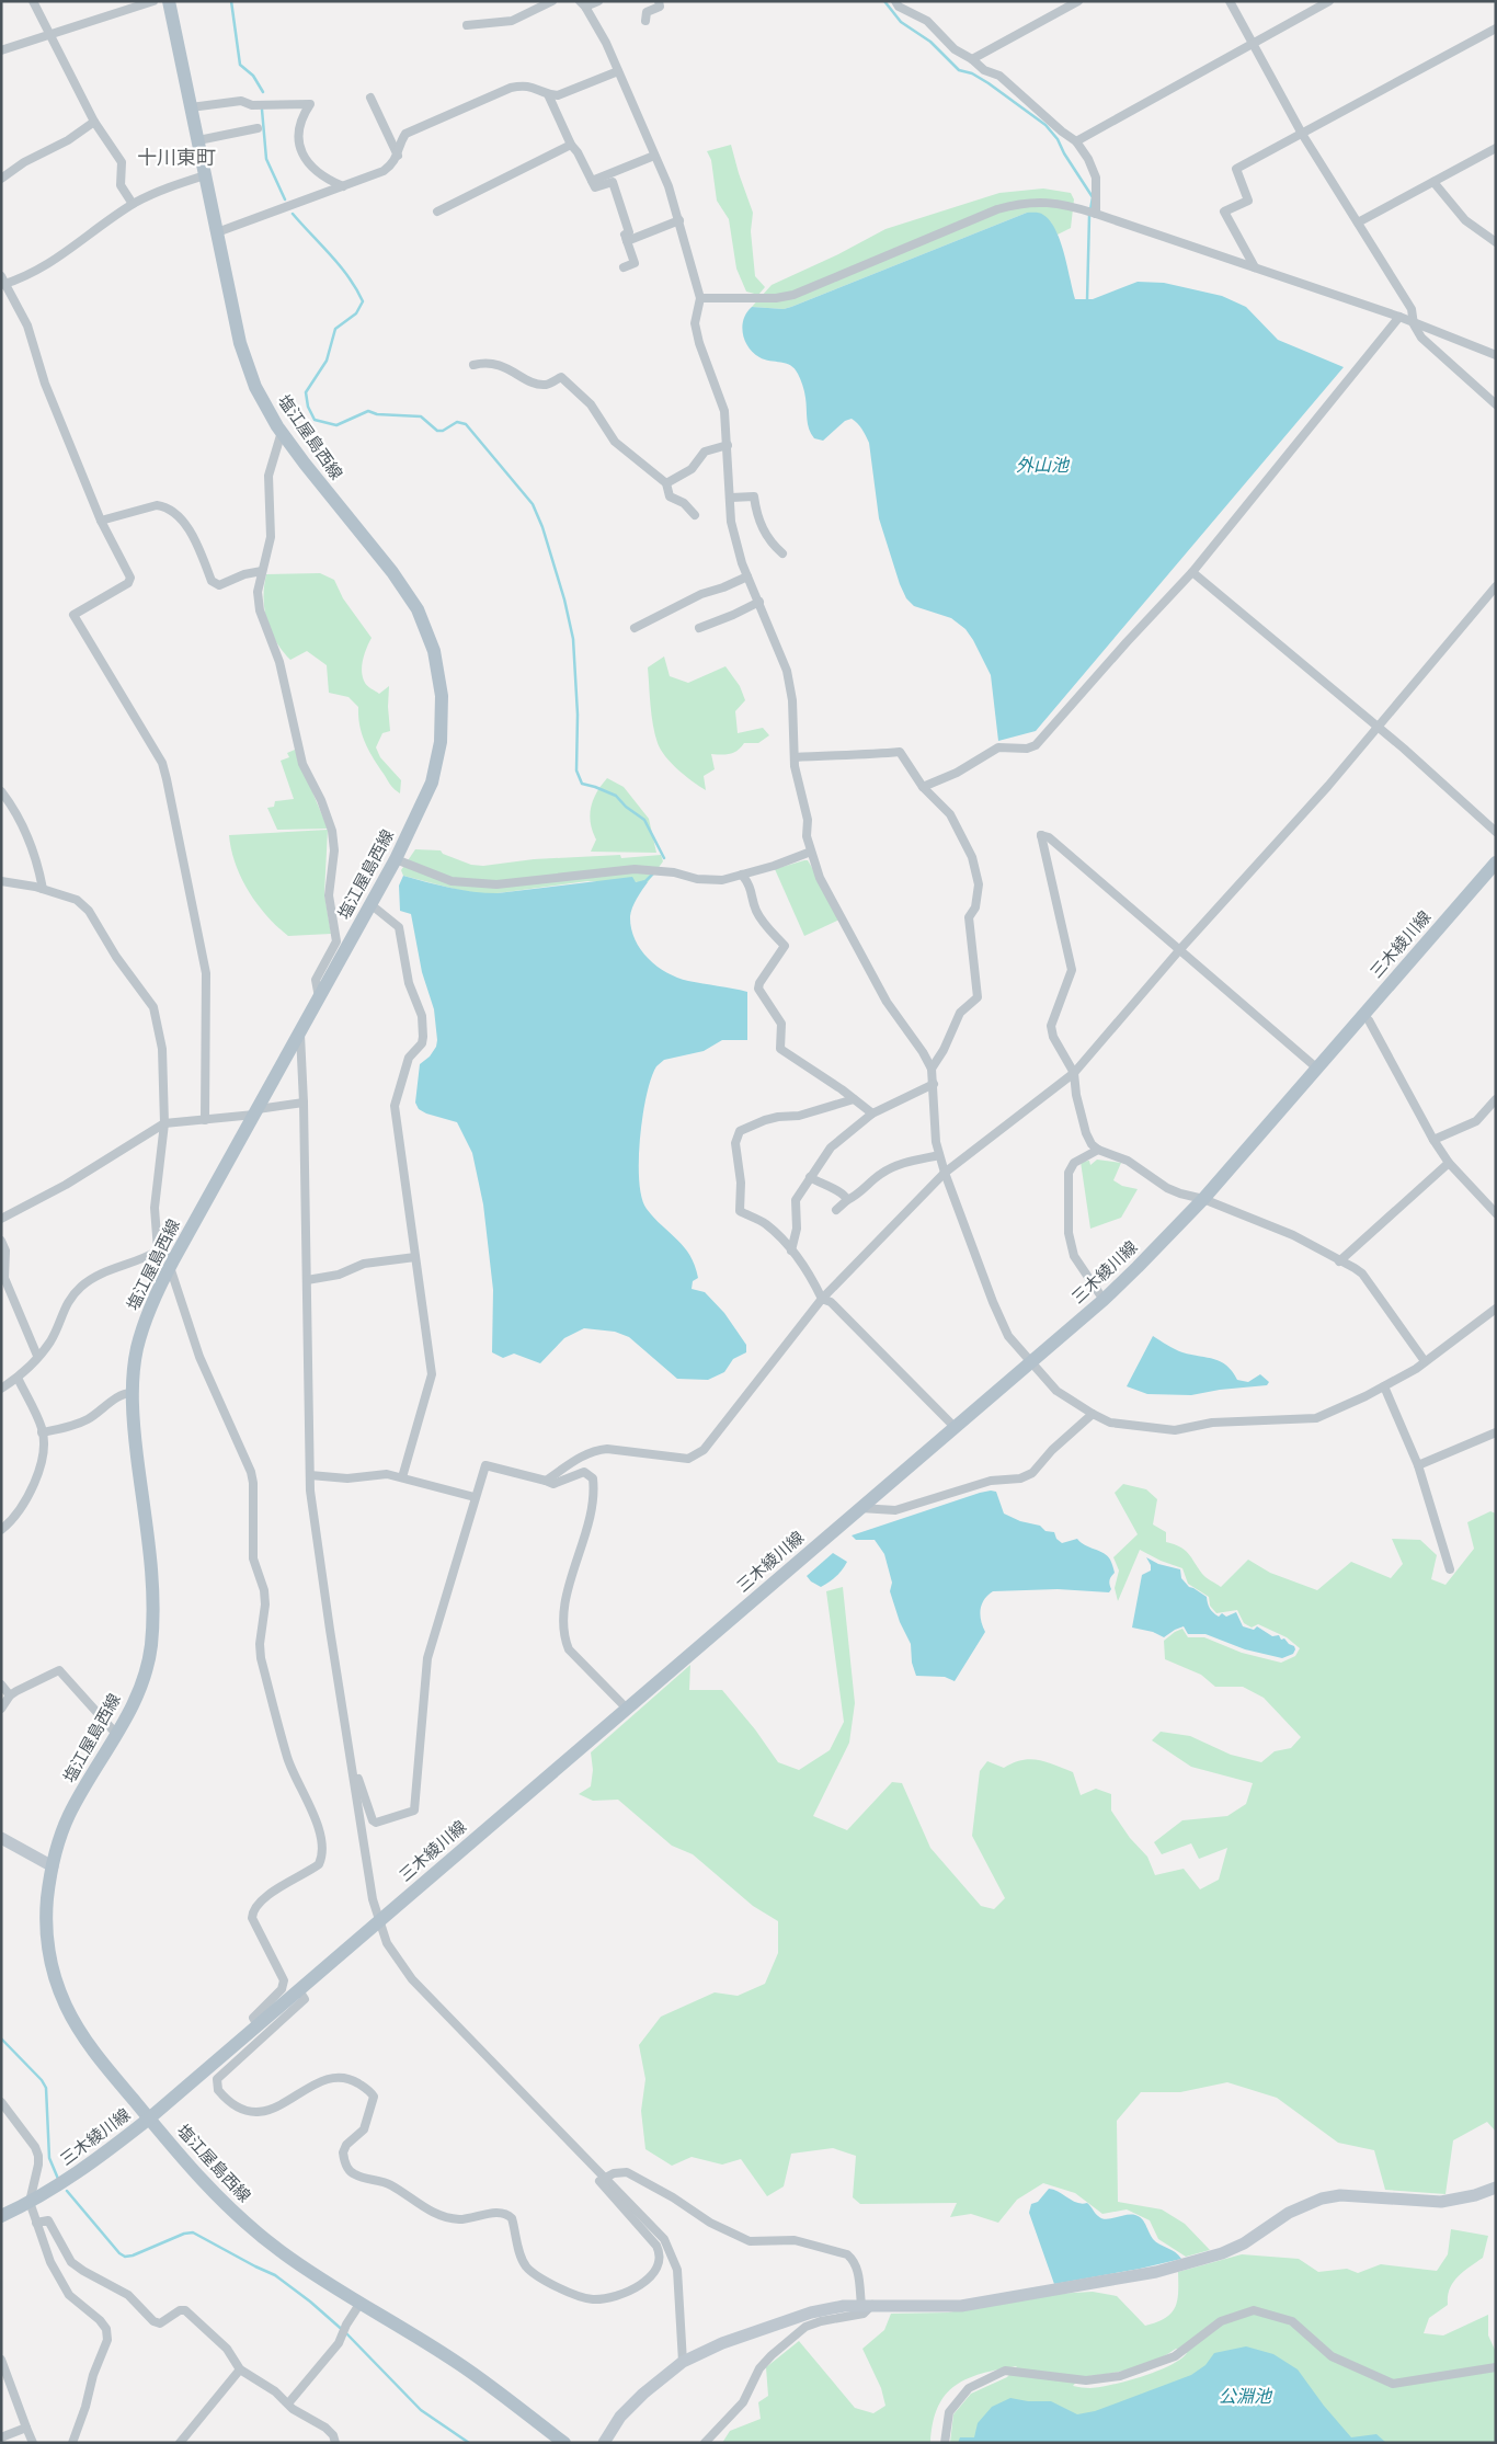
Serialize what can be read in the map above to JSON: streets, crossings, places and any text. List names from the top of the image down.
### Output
{
  "streets": {
    "main road": ["塩江屋島西線", "三木綾川線"]
  },
  "crossings": [
    ["塩江屋島西線", "三木綾川線"]
  ],
  "districts": ["十川東町"],
  "water": ["外山池", "公淵池"]
}
